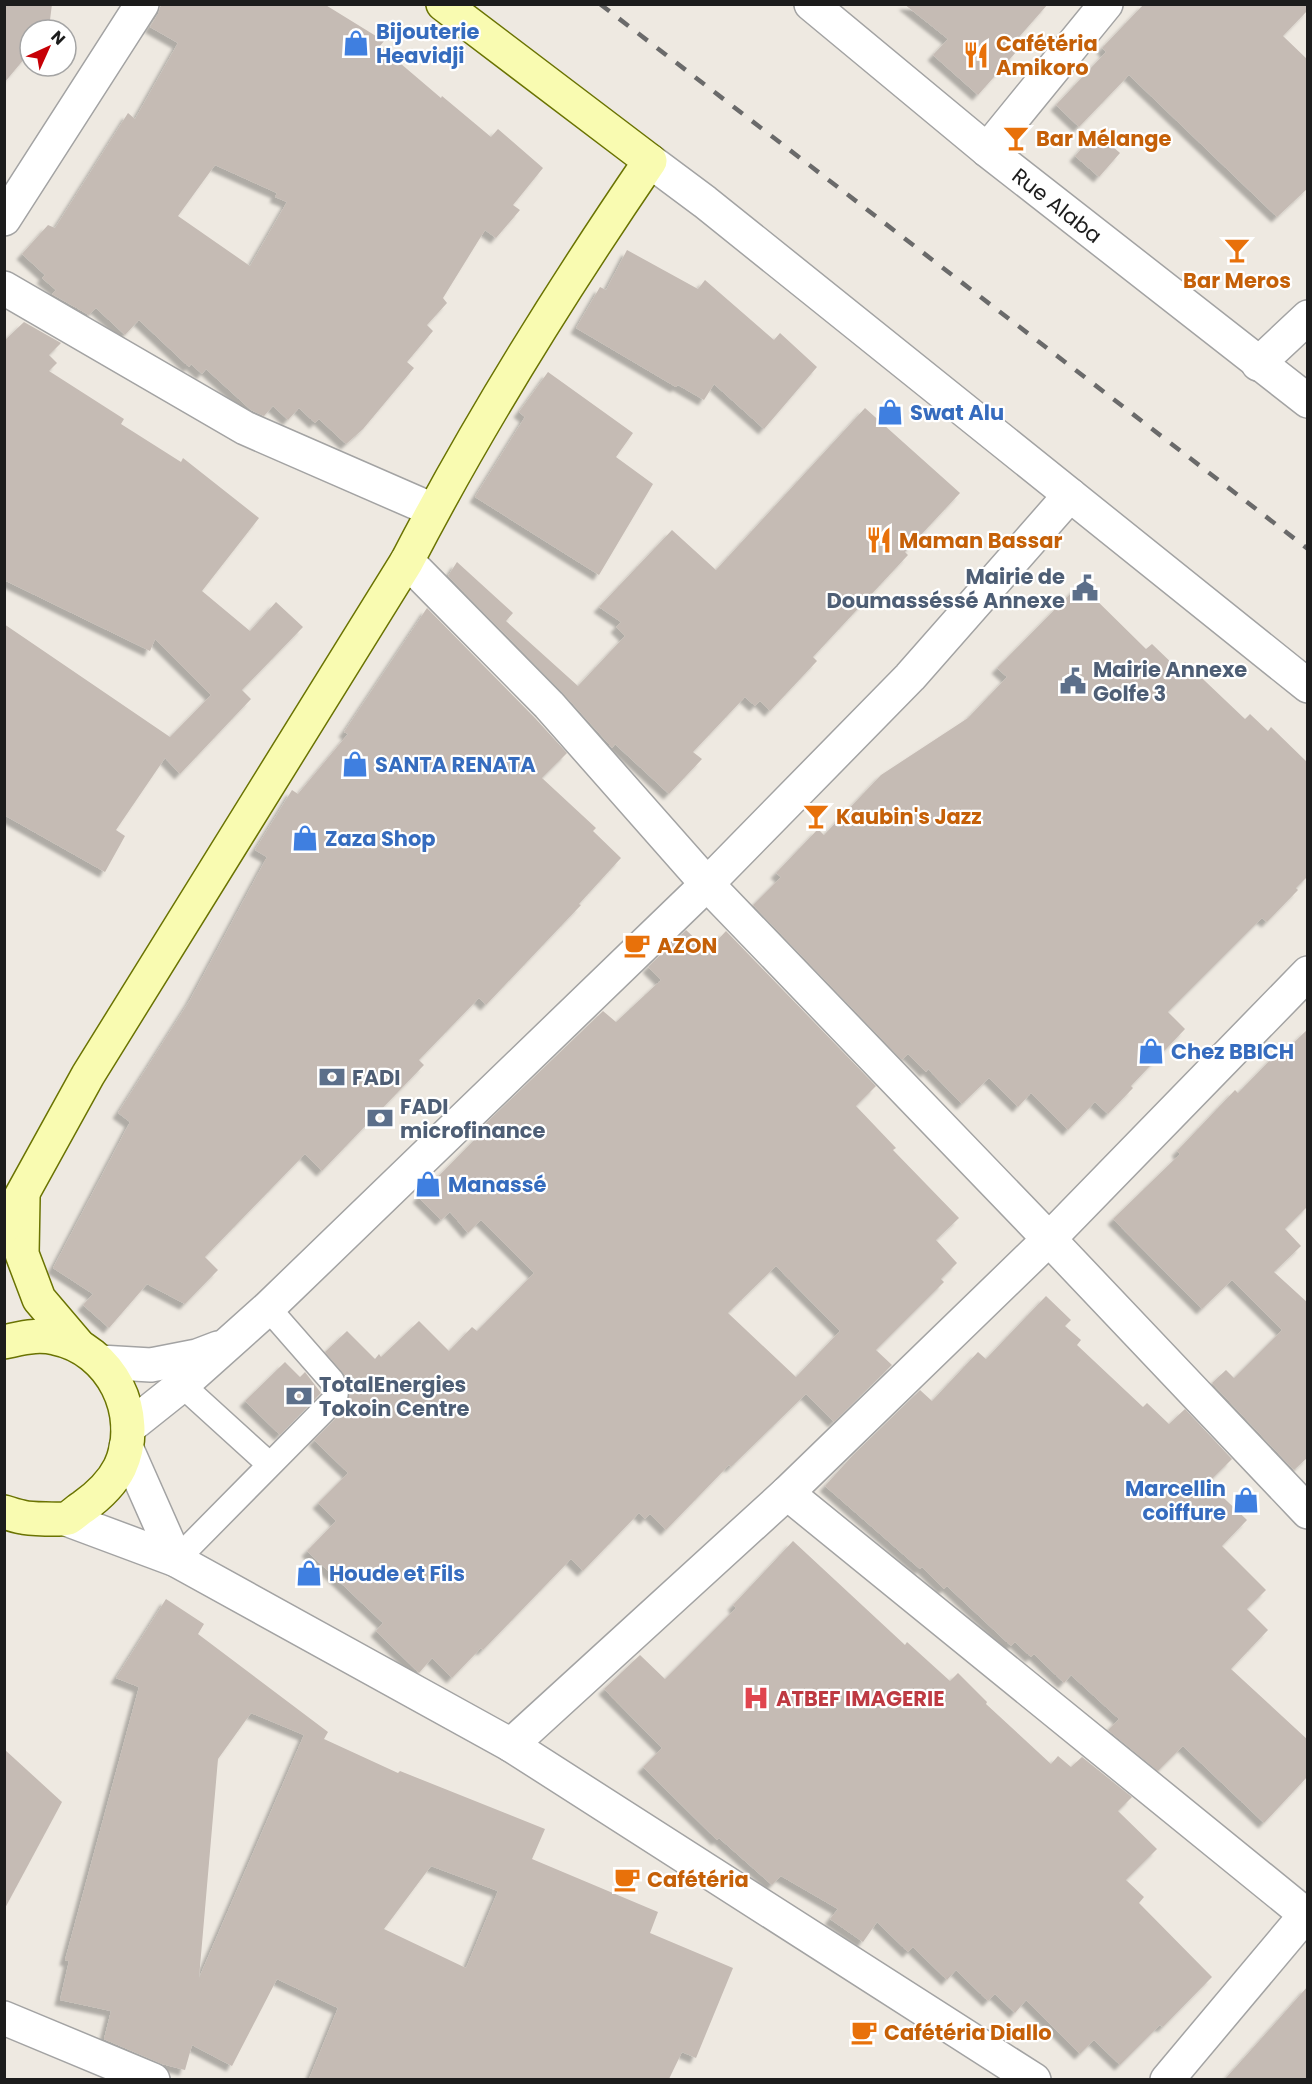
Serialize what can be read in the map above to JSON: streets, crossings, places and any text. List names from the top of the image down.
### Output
{
  "streets": {
    "street": ["Rue Alaba"]
  },
  "places": {
    "shop": [
      "Bijouterie Heavidji",
      "Swat Alu",
      "SANTA RENATA",
      "Zaza Shop",
      "Chez BBICH",
      "Manassé",
      "Marcellin coiffure",
      "Houde et Fils"
    ],
    "restaurant": ["Cafétéria Amikoro", "Maman Bassar"],
    "bar": ["Bar Mélange", "Bar Meros", "Kaubin's Jazz"],
    "public building": ["Mairie de Doumasséssé Annexe", "Mairie Annexe Golfe 3"],
    "cafe": ["AZON", "Cafétéria", "Cafétéria Diallo"],
    "bank": ["FADI", "FADI microfinance", "TotalEnergies Tokoin Centre"],
    "hospital": ["ATBEF IMAGERIE"]
  },
  "north": "top right"
}
